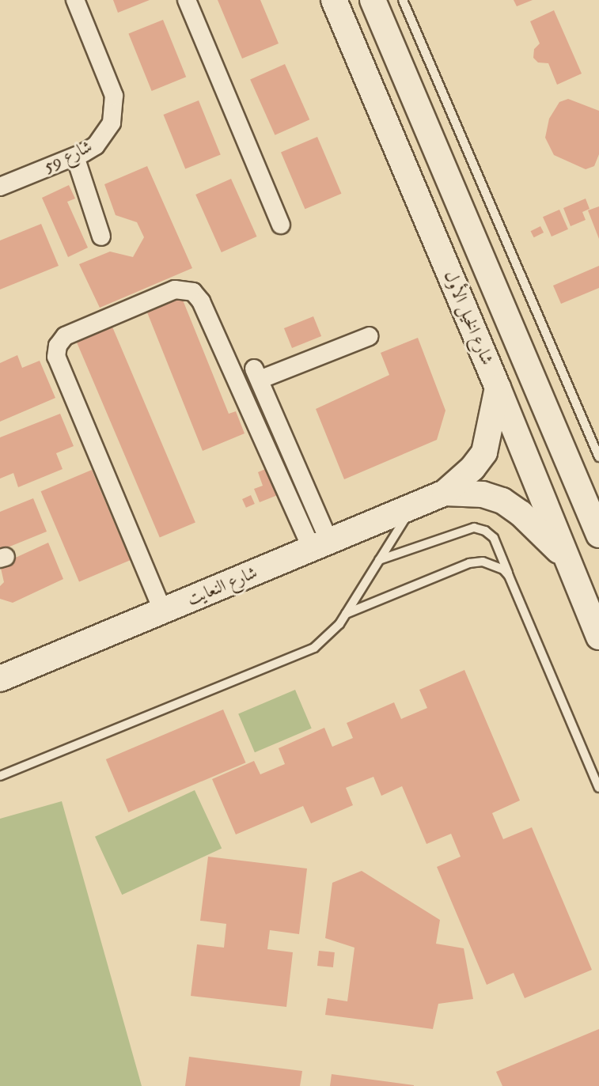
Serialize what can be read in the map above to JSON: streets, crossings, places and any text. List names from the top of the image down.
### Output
{
  "streets": {
    "main road": ["شارع الخيل الأول", "شارع النعايت"],
    "street": ["شارع 59"]
  },
  "crossings": [
    ["شارع الخيل الأول", "شارع النعايت"]
  ]
}
